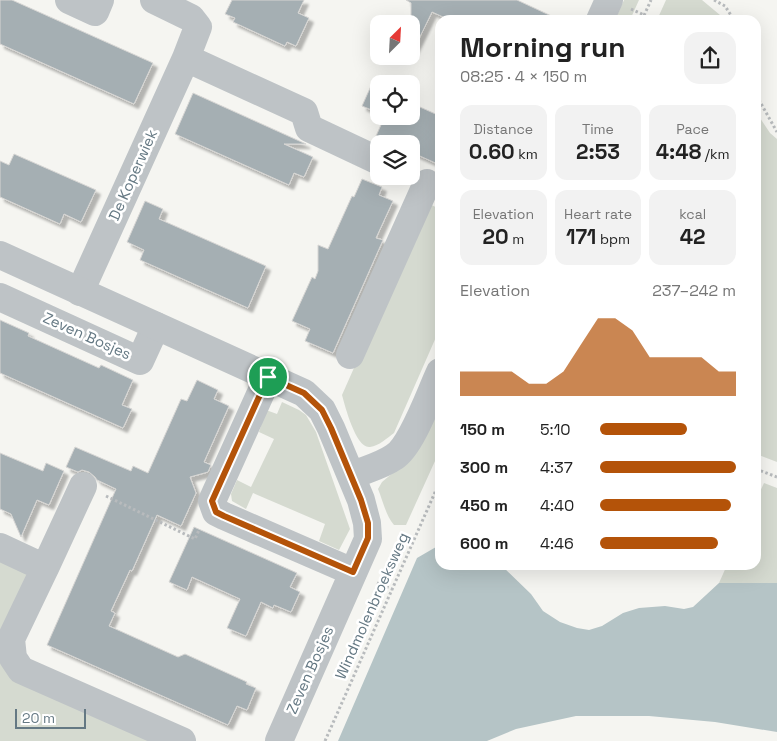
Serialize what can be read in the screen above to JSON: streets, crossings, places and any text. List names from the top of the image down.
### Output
{
  "streets": {
    "street": ["De Koperwiek", "Zeven Bosjes"],
    "path": ["Windmolenbroeksweg"]
  },
  "crossings": [
    ["De Koperwiek", "Zeven Bosjes"]
  ],
  "scale_bar": "20 m",
  "north": "top right",
  "page": {
    "heading": ["Morning run", "08:25 · 4 × 150 m"],
    "stats": [
      ["Distance", "0.60 km"],
      ["Time", "2:53"],
      ["Pace", "4:48 /km"],
      ["Elevation", "20 m"],
      ["Heart rate", "171 bpm"],
      ["kcal", "42"]
    ],
    "chart": ["Elevation", "237–242 m"],
    "list": [
      {
        "name": "150 m",
        "note": "5:10"
      },
      {
        "name": "300 m",
        "note": "4:37"
      },
      {
        "name": "450 m",
        "note": "4:40"
      },
      {
        "name": "600 m",
        "note": "4:46"
      }
    ],
    "scale": "20 m"
  }
}
